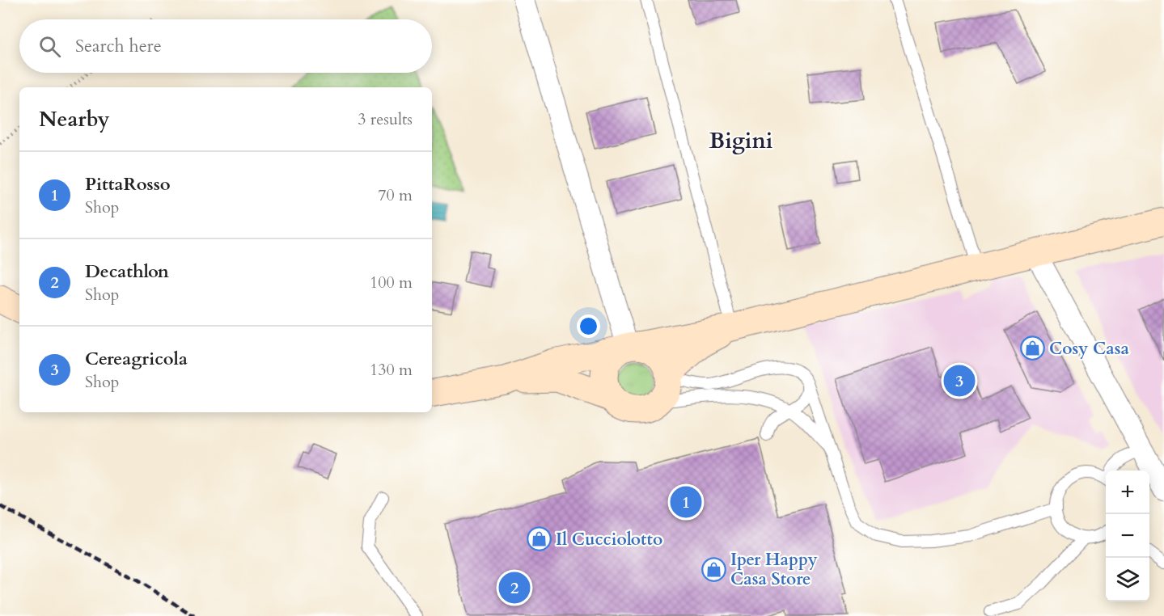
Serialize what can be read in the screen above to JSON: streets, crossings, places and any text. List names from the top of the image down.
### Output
{
  "districts": ["Bigini"],
  "places": {
    "shop": ["Cosy Casa", "Il Cucciolotto", "Iper Happy Casa Store"]
  },
  "page": {
    "search": "Search here",
    "heading": ["Nearby", "3 results"],
    "list": [
      {
        "mark": "1",
        "name": "PittaRosso",
        "note": "Shop",
        "value": "70 m"
      },
      {
        "mark": "2",
        "name": "Decathlon",
        "note": "Shop",
        "value": "100 m"
      },
      {
        "mark": "3",
        "name": "Cereagricola",
        "note": "Shop",
        "value": "130 m"
      }
    ],
    "pins": ["3", "1", "2"],
    "map_buttons": ["+", "−"]
  }
}
